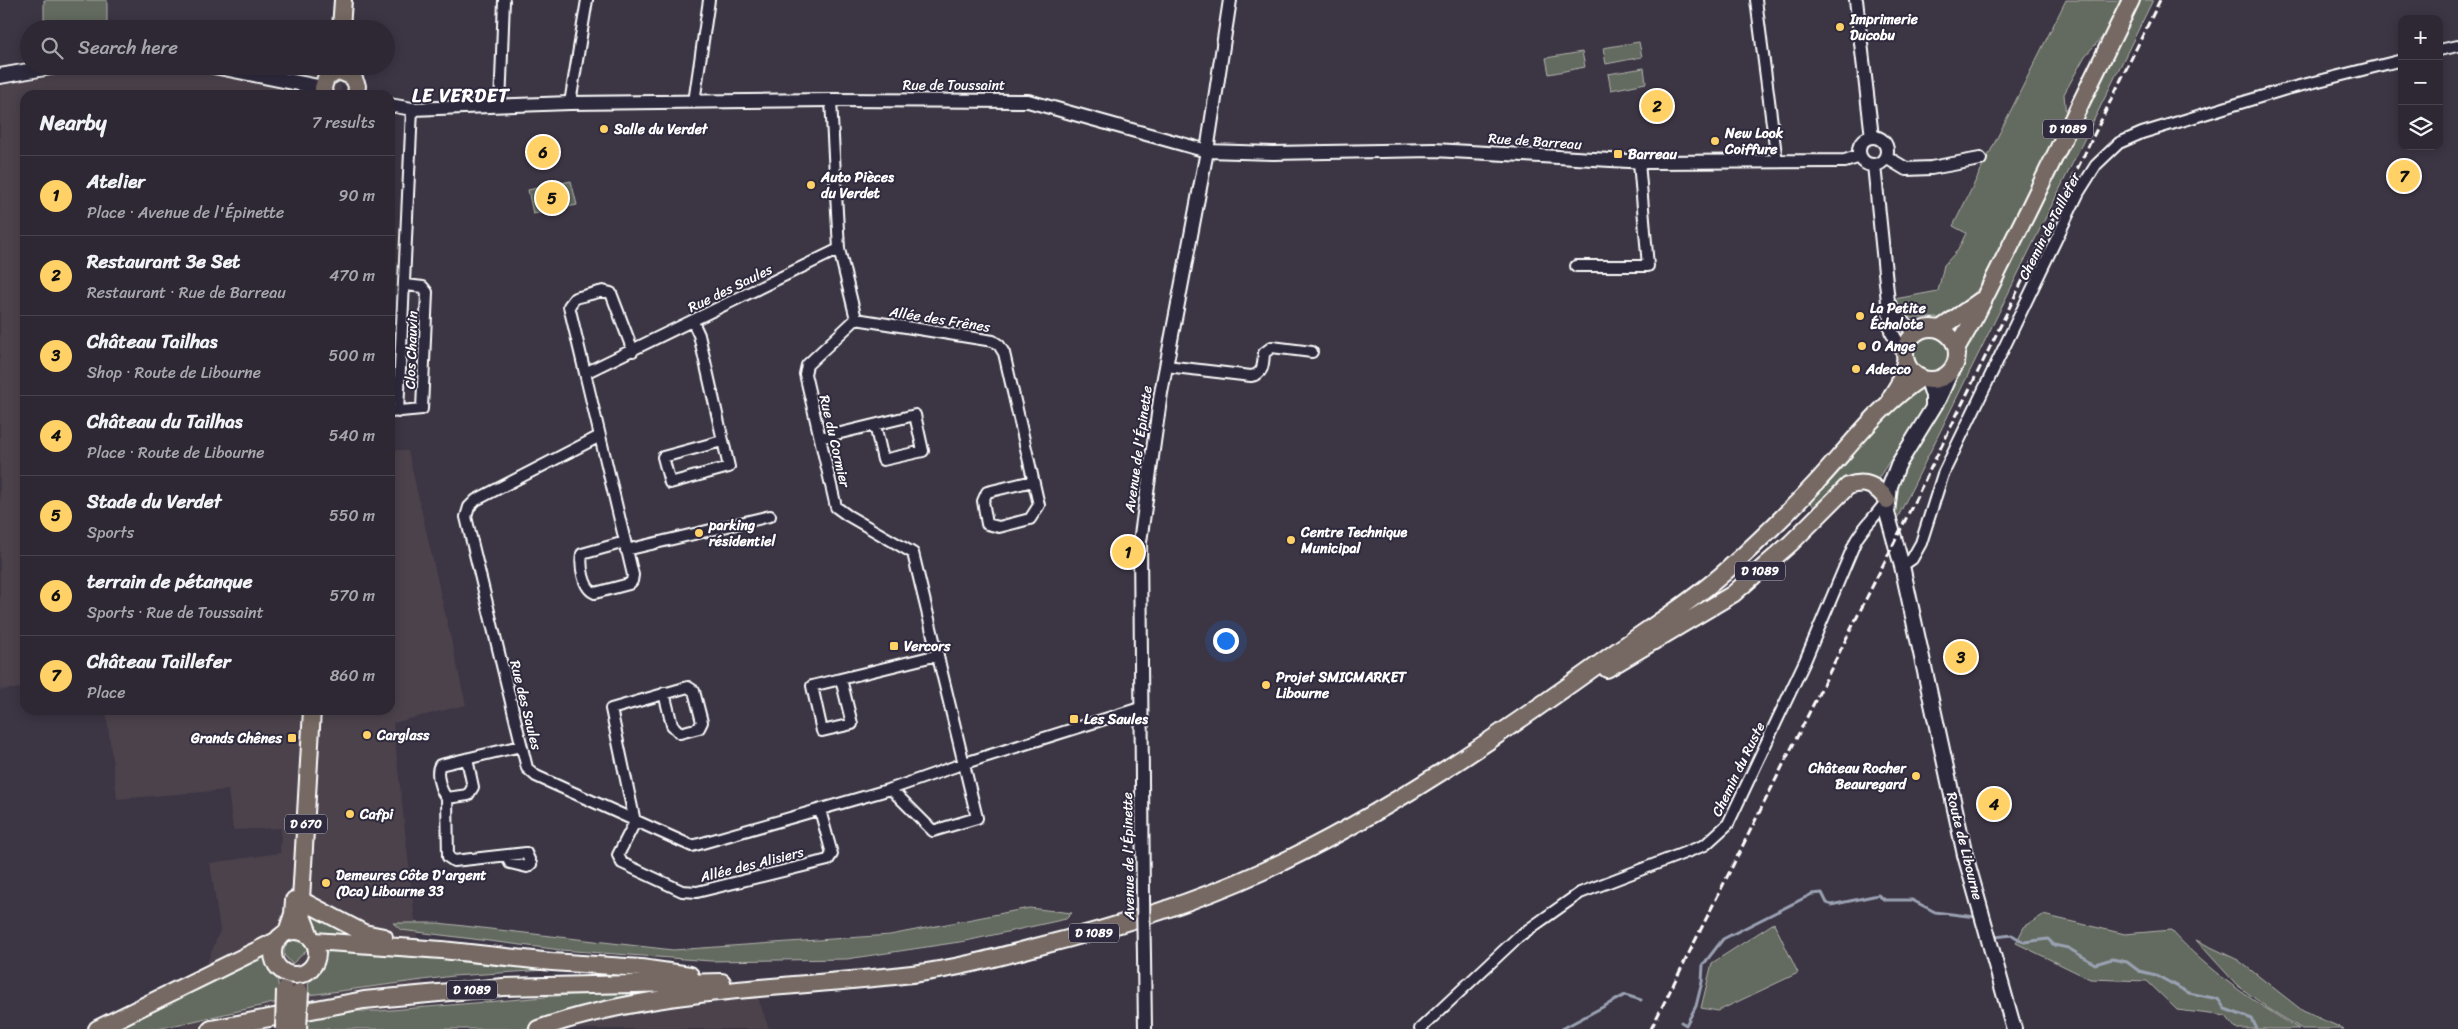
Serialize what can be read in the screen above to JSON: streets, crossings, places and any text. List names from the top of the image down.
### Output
{
  "streets": {
    "main road": ["D 1089", "D 670", "Route de Libourne"],
    "street": [
      "Rue de Toussaint",
      "Rue de Barreau",
      "Chemin de Taillefer",
      "Rue des Saules",
      "Allée des Frênes",
      "Clos Chauvin",
      "Rue du Cormier",
      "Avenue de l'Épinette",
      "Chemin du Ruste",
      "Allée des Alisiers"
    ]
  },
  "crossings": [
    ["Rue de Toussaint", "Rue de Barreau"],
    ["Rue de Toussaint", "Clos Chauvin"],
    ["Rue de Toussaint", "Avenue de l'Épinette"],
    ["D 1089", "Chemin du Ruste"],
    ["D 1089", "Route de Libourne"],
    ["Rue de Barreau", "Avenue de l'Épinette"],
    ["Chemin de Taillefer", "Route de Libourne"],
    ["Rue des Saules", "Rue du Cormier"],
    ["Rue des Saules", "Avenue de l'Épinette"],
    ["Rue des Saules", "Allée des Alisiers"],
    ["Allée des Frênes", "Rue du Cormier"],
    ["Chemin du Ruste", "Route de Libourne"]
  ],
  "districts": ["LE VERDET"],
  "places": {
    "other": [
      "Imprimerie Ducobu",
      "Salle du Verdet",
      "New Look Coiffure",
      "Auto Pièces du Verdet",
      "La Petite Échalote",
      "O Ange",
      "Adecco",
      "parking résidentiel",
      "Centre Technique Municipal",
      "Projet SMICMARKET Libourne",
      "Carglass",
      "Château Rocher Beauregard",
      "Cafpi",
      "Demeures Côte D'argent (Dca) Libourne 33"
    ],
    "transit": [
      "Barreau",
      "Vercors",
      "Les Saules",
      "Grands Chênes"
    ]
  },
  "page": {
    "map_buttons": ["+", "−"],
    "search": "Search here",
    "pins": [
      "2",
      "6",
      "7",
      "5",
      "1",
      "3",
      "4"
    ],
    "heading": ["Nearby", "7 results"],
    "list": [
      {
        "mark": "1",
        "name": "Atelier",
        "note": "Place · Avenue de l'Épinette",
        "value": "90 m"
      },
      {
        "mark": "2",
        "name": "Restaurant 3e Set",
        "note": "Restaurant · Rue de Barreau",
        "value": "470 m"
      },
      {
        "mark": "3",
        "name": "Château Tailhas",
        "note": "Shop · Route de Libourne",
        "value": "500 m"
      },
      {
        "mark": "4",
        "name": "Château du Tailhas",
        "note": "Place · Route de Libourne",
        "value": "540 m"
      },
      {
        "mark": "5",
        "name": "Stade du Verdet",
        "note": "Sports",
        "value": "550 m"
      },
      {
        "mark": "6",
        "name": "terrain de pétanque",
        "note": "Sports · Rue de Toussaint",
        "value": "570 m"
      },
      {
        "mark": "7",
        "name": "Château Taillefer",
        "note": "Place",
        "value": "860 m"
      }
    ]
  }
}
